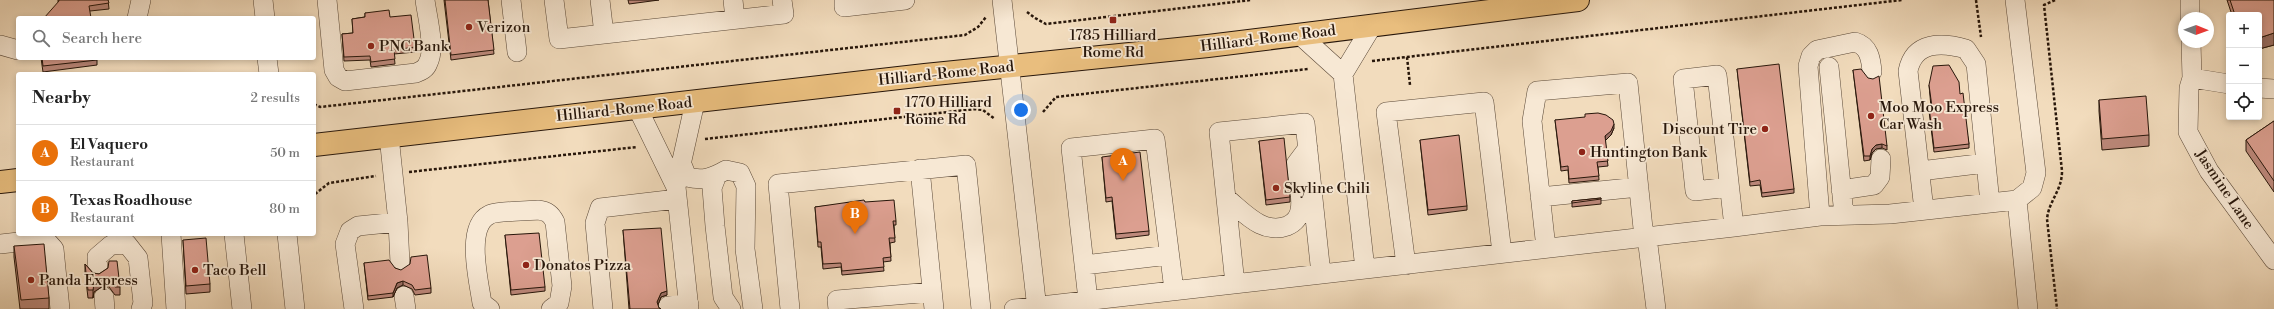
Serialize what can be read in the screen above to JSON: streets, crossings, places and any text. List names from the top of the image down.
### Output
{
  "streets": {
    "main road": ["Hilliard-Rome Road"],
    "street": ["Jasmine Lane"]
  },
  "places": {
    "transit": ["1785 Hilliard Rome Rd", "1770 Hilliard Rome Rd"],
    "other": [
      "Verizon",
      "PNC Bank",
      "Moo Moo Express Car Wash",
      "Discount Tire",
      "Huntington Bank",
      "Skyline Chili",
      "Donatos Pizza",
      "Taco Bell",
      "Panda Express"
    ]
  },
  "north": "right",
  "page": {
    "map_buttons": ["+", "−"],
    "search": "Search here",
    "heading": ["Nearby", "2 results"],
    "list": [
      {
        "mark": "A",
        "name": "El Vaquero",
        "note": "Restaurant",
        "value": "50 m"
      },
      {
        "mark": "B",
        "name": "Texas Roadhouse",
        "note": "Restaurant",
        "value": "80 m"
      }
    ],
    "pins": ["A", "B"]
  }
}
